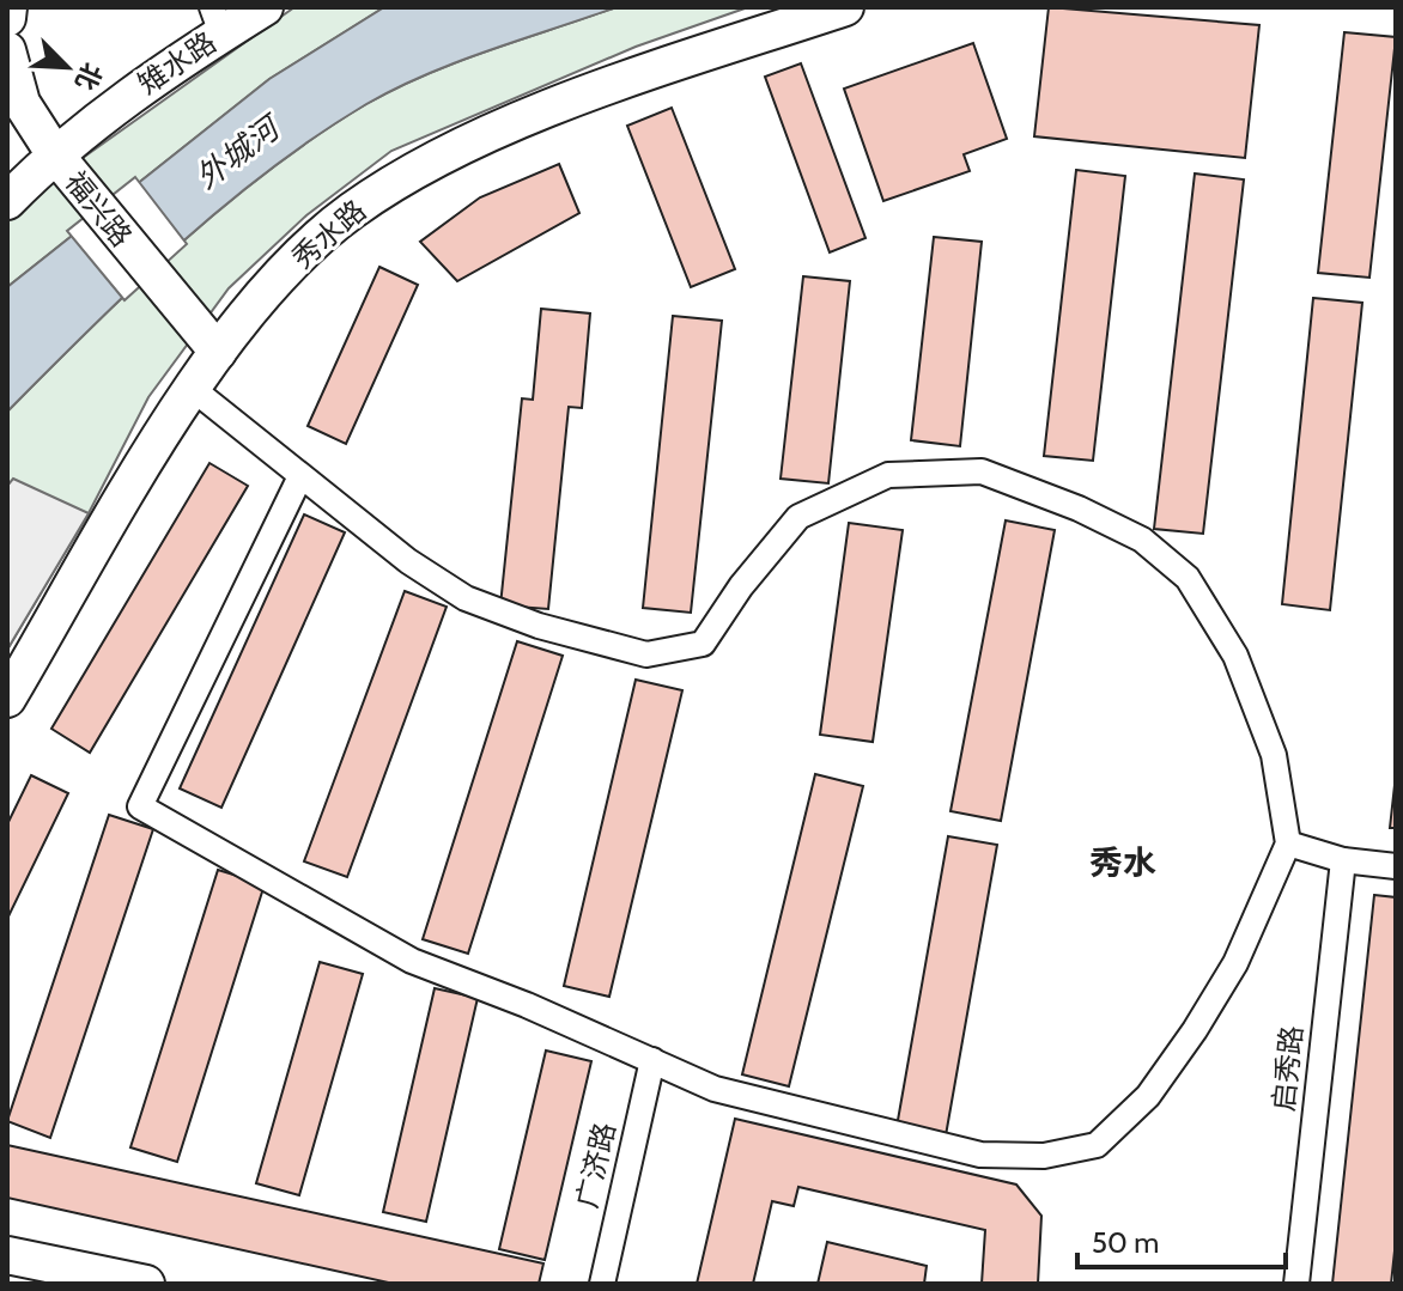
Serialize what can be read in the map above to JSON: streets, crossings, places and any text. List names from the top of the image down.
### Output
{
  "streets": {
    "street": [
      "雉水路",
      "福兴路",
      "秀水路",
      "启秀路",
      "广济路"
    ]
  },
  "crossings": [
    ["雉水路", "福兴路"],
    ["福兴路", "秀水路"]
  ],
  "districts": ["秀水"],
  "water": ["外城河"],
  "scale_bar": "50 m",
  "north": "bottom right"
}
